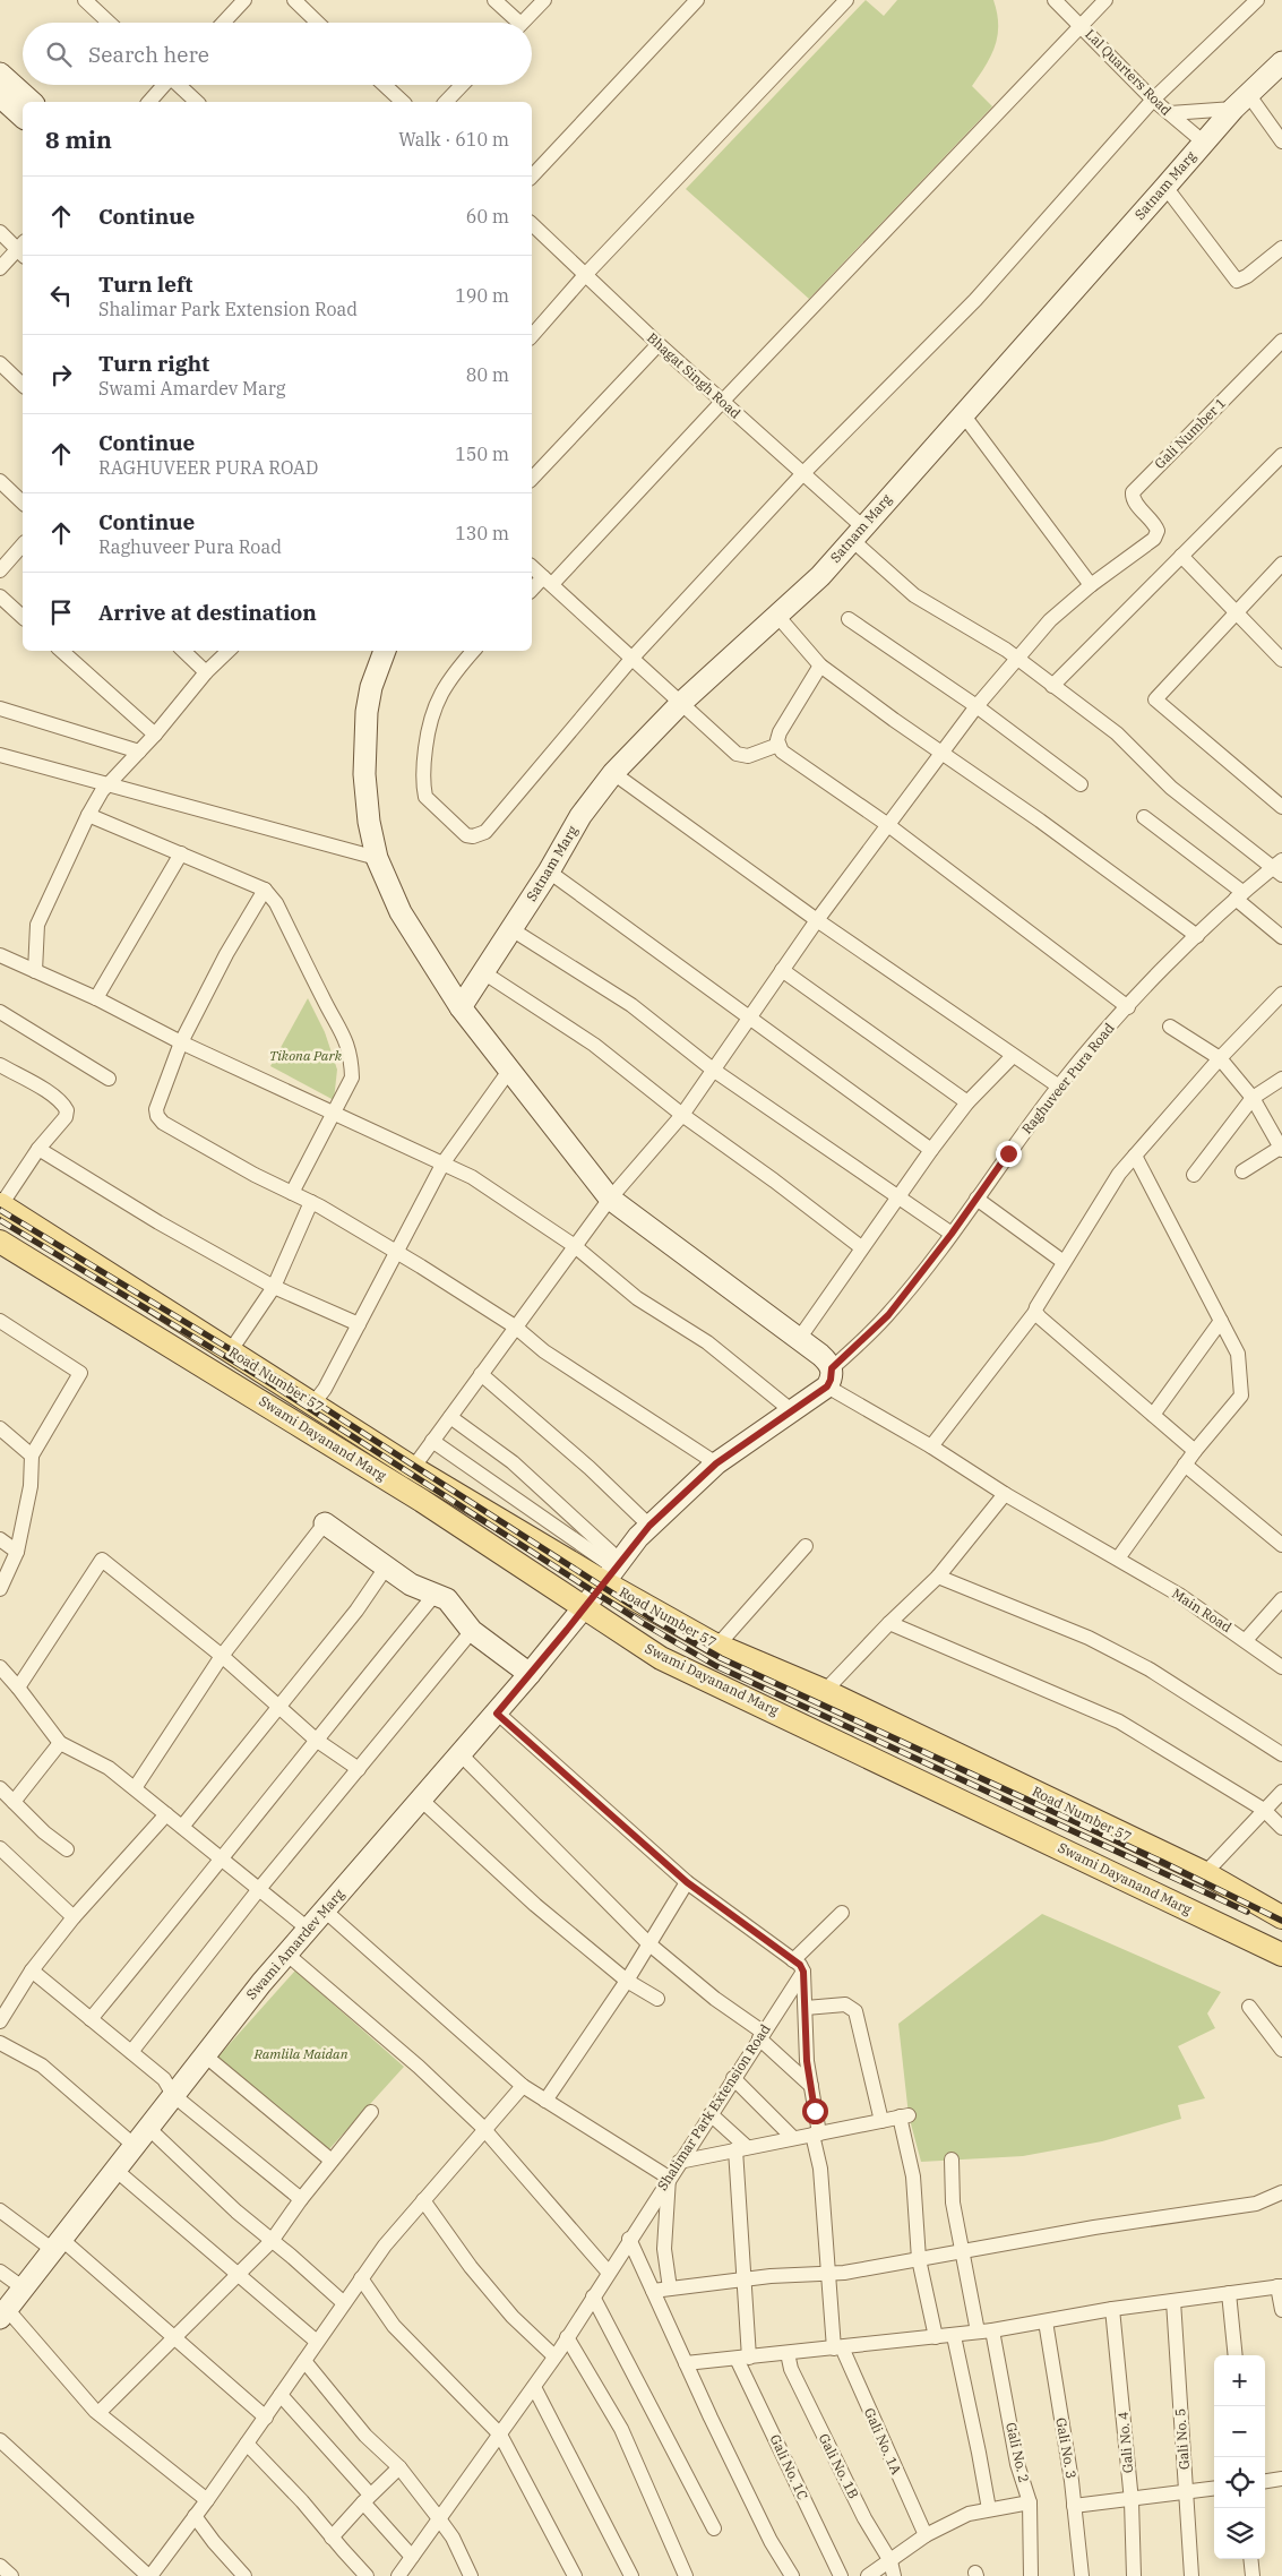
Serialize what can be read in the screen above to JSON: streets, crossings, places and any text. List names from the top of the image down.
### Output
{
  "streets": {
    "main road": ["Road Number 57", "Swami Dayanand Marg"],
    "street": [
      "Lal Quarters Road",
      "Satnam Marg",
      "Bhagat Singh Road",
      "Gali Number 1",
      "Raghuveer Pura Road",
      "Main Road",
      "Swami Amardev Marg",
      "Shalimar Park Extension Road",
      "Gali No. 5",
      "Gali No. 1A",
      "Gali No. 4",
      "Gali No. 3",
      "Gali No. 2",
      "Gali No. 1B",
      "Gali No. 1C"
    ]
  },
  "crossings": [
    ["Lal Quarters Road", "Satnam Marg"],
    ["Satnam Marg", "Bhagat Singh Road"],
    ["Bhagat Singh Road", "Raghuveer Pura Road"],
    ["Raghuveer Pura Road", "Main Road"],
    ["Road Number 57", "Swami Amardev Marg"],
    ["Swami Dayanand Marg", "Swami Amardev Marg"],
    ["Shalimar Park Extension Road", "Gali No. 1A"]
  ],
  "parks": ["Tikona Park", "Ramlila Maidan"],
  "page": {
    "search": "Search here",
    "heading": ["8 min", "Walk · 610 m"],
    "list": [
      ["Continue", "60 m"],
      ["Turn left", "Shalimar Park Extension Road", "190 m"],
      ["Turn right", "Swami Amardev Marg", "80 m"],
      ["Continue", "RAGHUVEER PURA ROAD", "150 m"],
      ["Continue", "Raghuveer Pura Road", "130 m"],
      "Arrive at destination"
    ],
    "map_buttons": ["+", "−"]
  }
}
